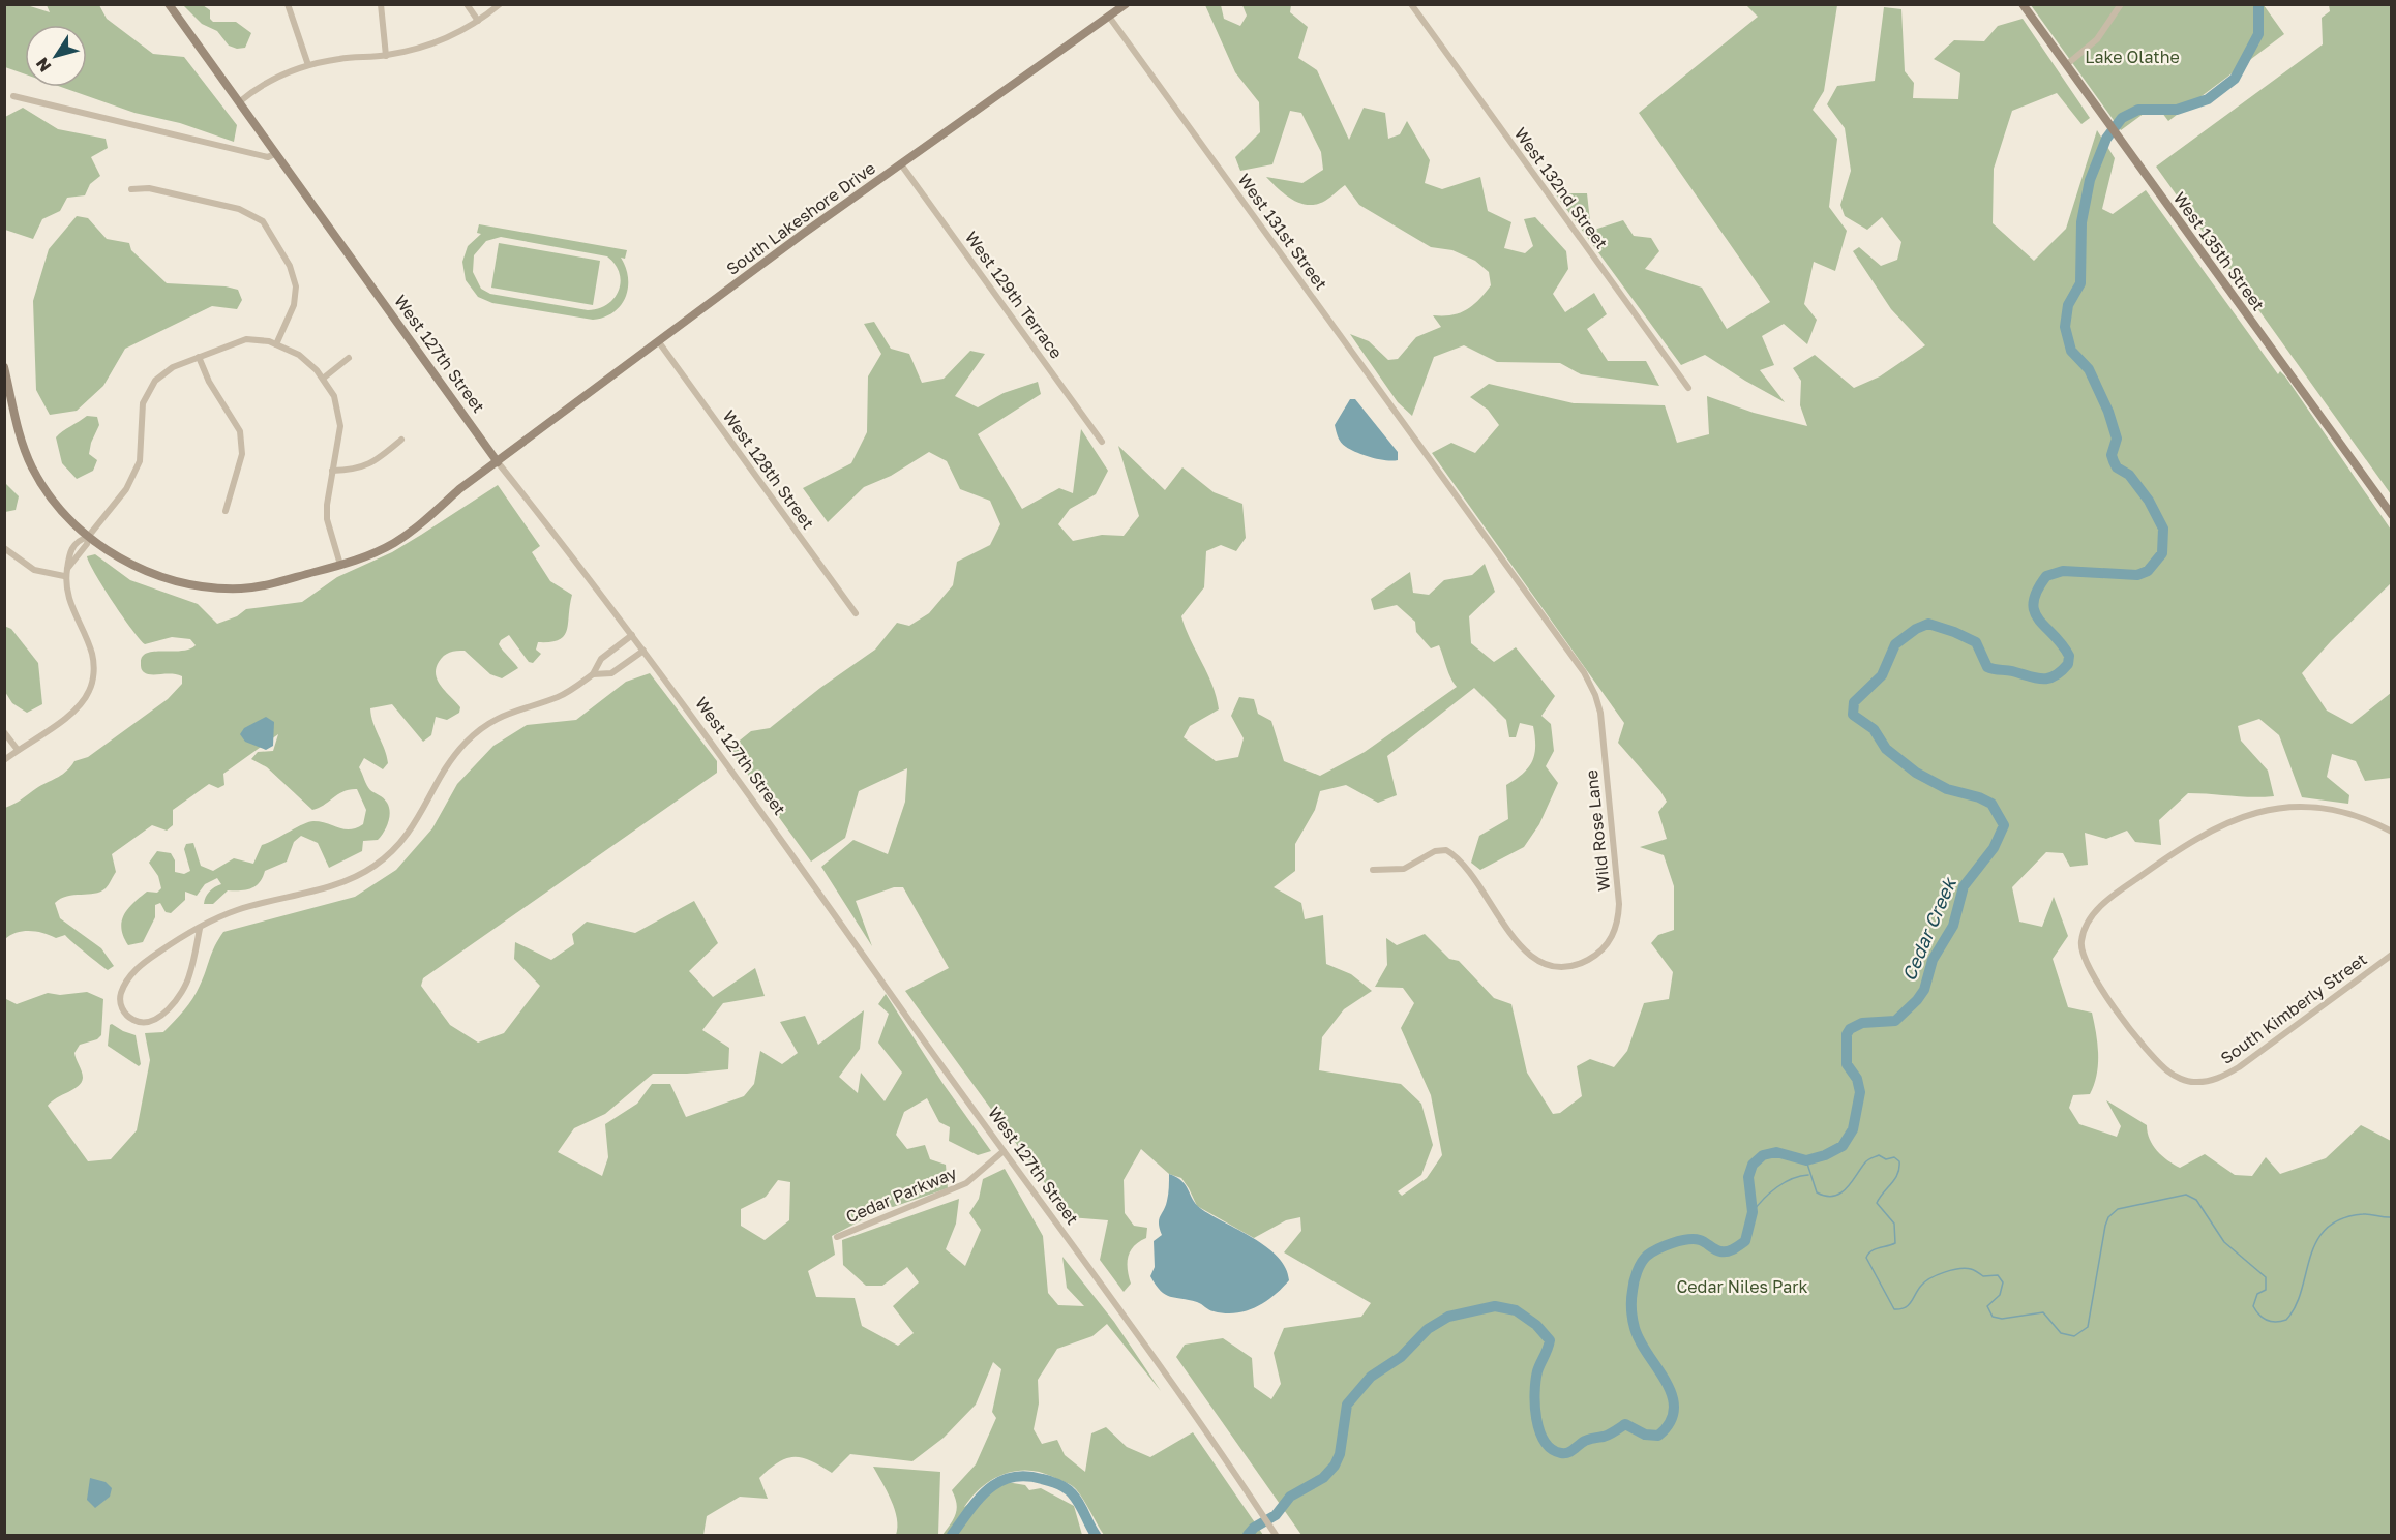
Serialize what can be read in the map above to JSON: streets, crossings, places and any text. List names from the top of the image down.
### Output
{
  "streets": {
    "street": [
      "West 132nd Street",
      "South Lakeshore Drive",
      "West 131st Street",
      "West 135th Street",
      "West 129th Terrace",
      "West 127th Street",
      "West 128th Street",
      "Wild Rose Lane",
      "South Kimberly Street",
      "Cedar Parkway"
    ]
  },
  "crossings": [
    ["South Lakeshore Drive", "West 131st Street"],
    ["South Lakeshore Drive", "West 129th Terrace"],
    ["South Lakeshore Drive", "West 127th Street"],
    ["South Lakeshore Drive", "West 128th Street"],
    ["West 131st Street", "Wild Rose Lane"],
    ["West 127th Street", "Cedar Parkway"]
  ],
  "water": ["Cedar Creek"],
  "parks": ["Lake Olathe", "Cedar Niles Park"],
  "north": "bottom left"
}
